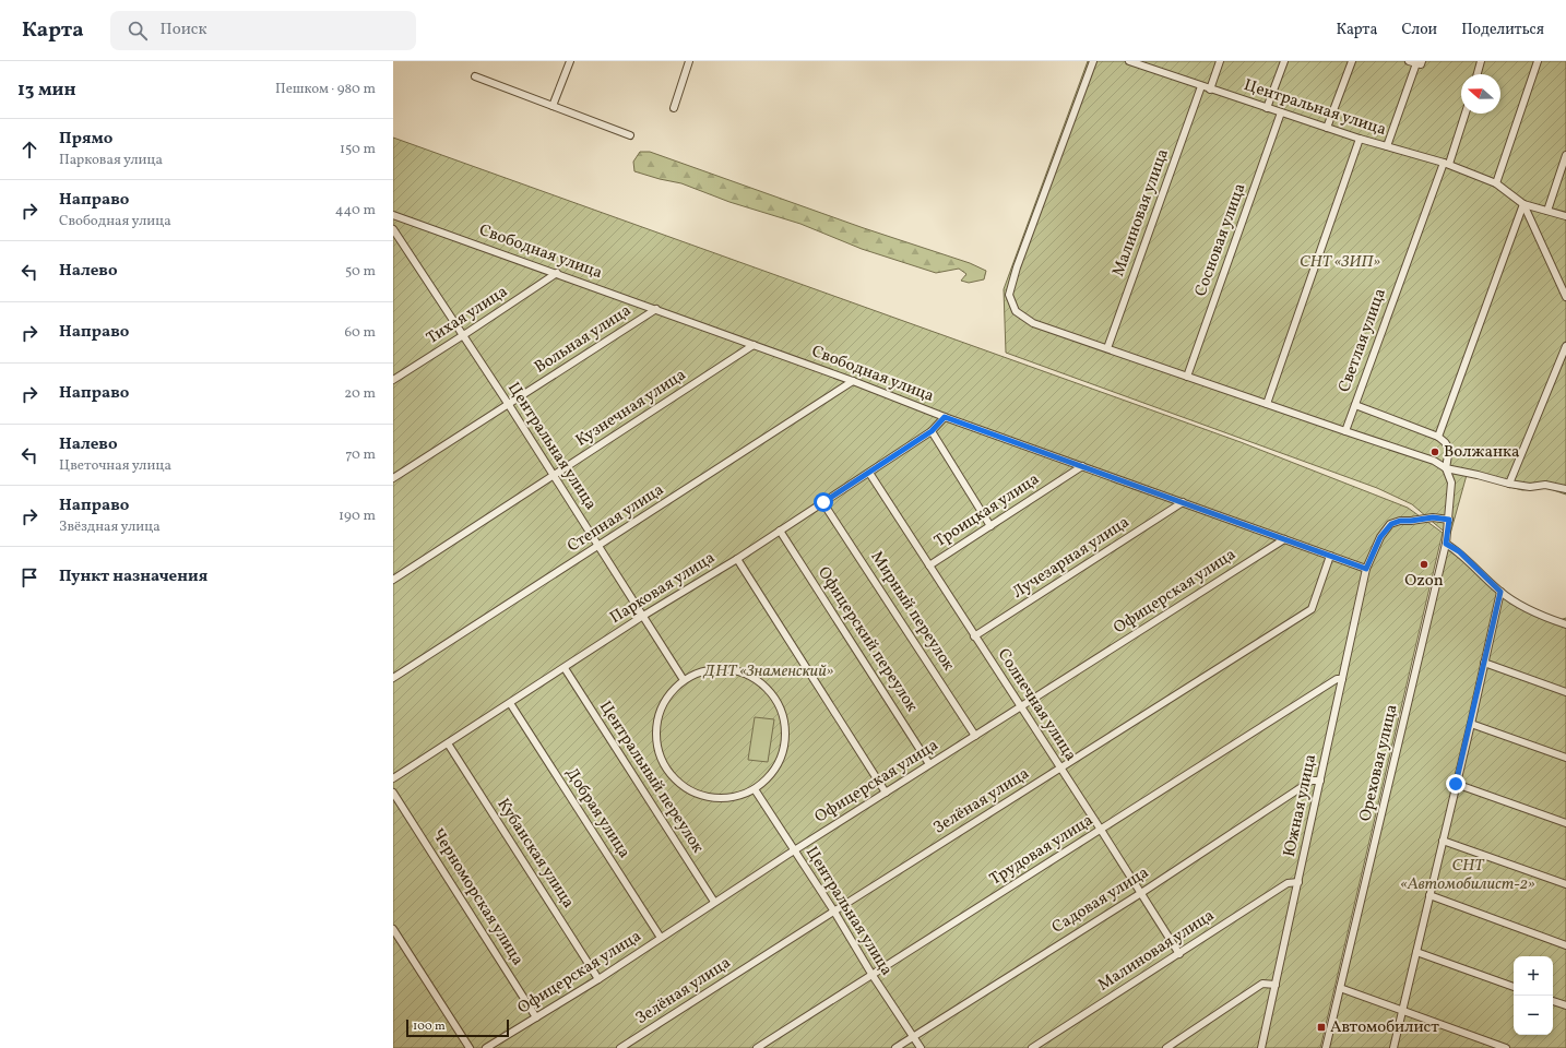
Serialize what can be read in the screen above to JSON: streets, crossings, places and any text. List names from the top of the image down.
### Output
{
  "streets": {
    "street": [
      "Центральная улица",
      "Малиновая улица",
      "Сосновая улица",
      "Свободная улица",
      "Тихая улица",
      "Вольная улица",
      "Светлая улица",
      "Кузнечная улица",
      "Троицкая улица",
      "Степная улица",
      "Лучезарная улица",
      "Парковая улица",
      "Офицерская улица",
      "Мирный переулок",
      "Офицерский переулок",
      "Солнечная улица",
      "Ореховая улица",
      "Центральный переулок",
      "Зелёная улица",
      "Южная улица",
      "Добрая улица",
      "Трудовая улица",
      "Кубанская улица",
      "Черноморская улица",
      "Садовая улица"
    ]
  },
  "crossings": [
    ["Центральная улица", "Малиновая улица"],
    ["Центральная улица", "Сосновая улица"],
    ["Центральная улица", "Тихая улица"],
    ["Центральная улица", "Вольная улица"],
    ["Центральная улица", "Светлая улица"],
    ["Центральная улица", "Кузнечная улица"],
    ["Центральная улица", "Степная улица"],
    ["Центральная улица", "Парковая улица"],
    ["Центральная улица", "Офицерская улица"],
    ["Центральная улица", "Зелёная улица"],
    ["Центральная улица", "Трудовая улица"],
    ["Центральная улица", "Садовая улица"],
    ["Малиновая улица", "Солнечная улица"],
    ["Малиновая улица", "Южная улица"],
    ["Свободная улица", "Тихая улица"],
    ["Свободная улица", "Вольная улица"],
    ["Свободная улица", "Кузнечная улица"],
    ["Свободная улица", "Троицкая улица"],
    ["Свободная улица", "Степная улица"],
    ["Свободная улица", "Лучезарная улица"],
    ["Свободная улица", "Парковая улица"],
    ["Свободная улица", "Офицерская улица"],
    ["Свободная улица", "Зелёная улица"],
    ["Свободная улица", "Южная улица"],
    ["Троицкая улица", "Солнечная улица"],
    ["Лучезарная улица", "Солнечная улица"],
    ["Парковая улица", "Мирный переулок"],
    ["Парковая улица", "Офицерский переулок"],
    ["Парковая улица", "Солнечная улица"],
    ["Парковая улица", "Центральный переулок"],
    ["Парковая улица", "Добрая улица"],
    ["Парковая улица", "Кубанская улица"],
    ["Офицерская улица", "Мирный переулок"],
    ["Офицерская улица", "Офицерский переулок"],
    ["Офицерская улица", "Солнечная улица"],
    ["Офицерская улица", "Центральный переулок"],
    ["Офицерская улица", "Добрая улица"],
    ["Офицерская улица", "Кубанская улица"],
    ["Офицерская улица", "Черноморская улица"],
    ["Солнечная улица", "Зелёная улица"],
    ["Солнечная улица", "Трудовая улица"],
    ["Солнечная улица", "Садовая улица"],
    ["Ореховая улица", "Южная улица"],
    ["Южная улица", "Трудовая улица"],
    ["Южная улица", "Садовая улица"]
  ],
  "parks": ["СНТ «ЗИП»", "ДНТ «Знаменский»", "СНТ «Автомобилист-2»"],
  "places": {
    "other": ["Волжанка", "Ozon"],
    "transit": ["Автомобилист"]
  },
  "scale_bar": "100 m",
  "north": "left",
  "page": {
    "header": "Карта",
    "search": "Поиск",
    "nav": ["Карта", "Слои", "Поделиться"],
    "heading": ["13 мин", "Пешком · 980 m"],
    "list": [
      ["Прямо", "Парковая улица", "150 m"],
      ["Направо", "Свободная улица", "440 m"],
      ["Налево", "50 m"],
      ["Направо", "60 m"],
      ["Направо", "20 m"],
      ["Налево", "Цветочная улица", "70 m"],
      ["Направо", "Звёздная улица", "190 m"],
      "Пункт назначения"
    ],
    "map_buttons": ["+", "−"],
    "scale": "100 m"
  }
}
